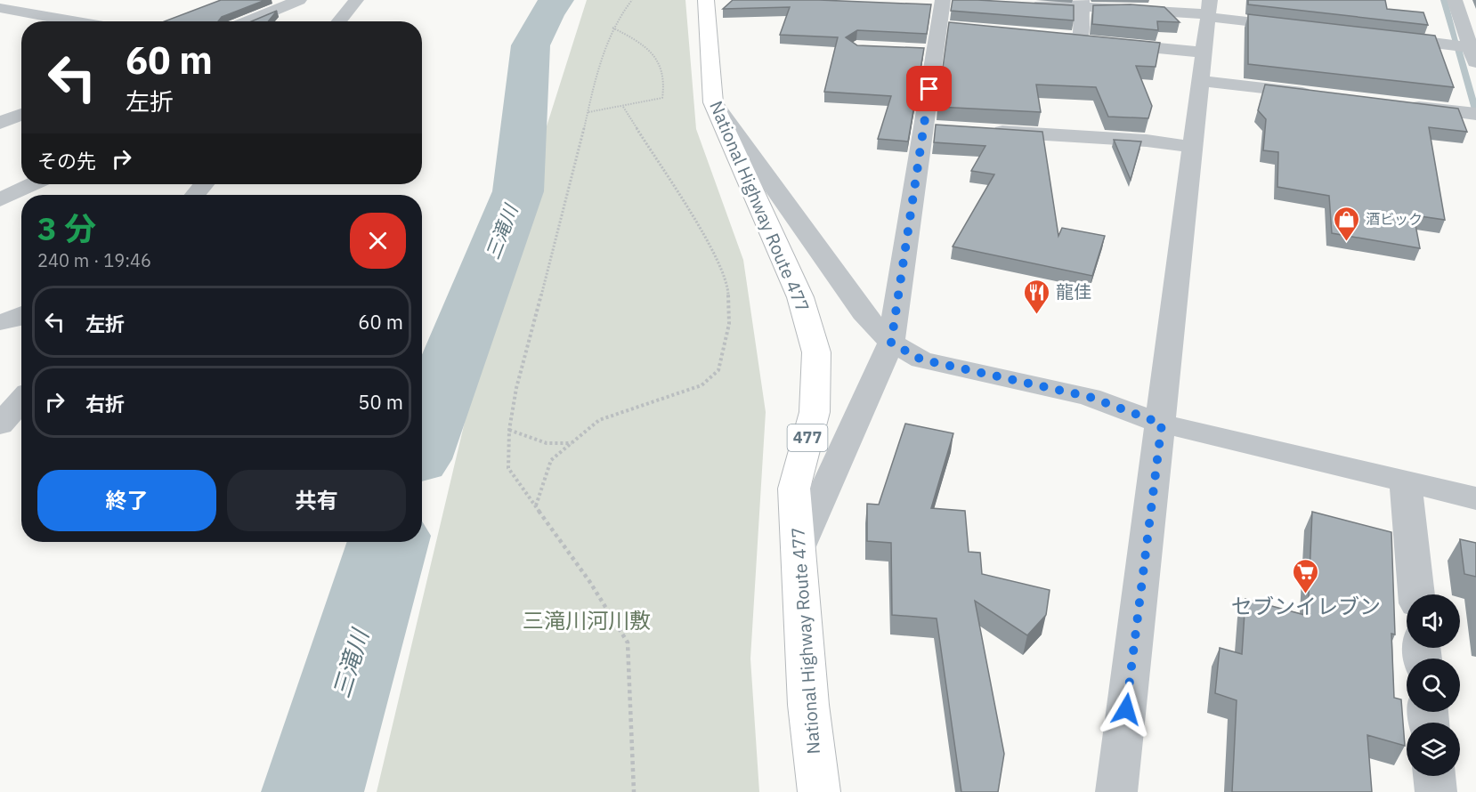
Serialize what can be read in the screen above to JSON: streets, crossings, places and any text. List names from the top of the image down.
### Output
{
  "streets": {
    "highway": ["National Highway Route 477", "477"]
  },
  "water": ["三滝川"],
  "parks": ["三滝川河川敷"],
  "places": {
    "shop": ["酒ビック"],
    "restaurant": ["龍佳"],
    "supermarket": ["セブンイレブン"]
  },
  "page": {
    "turn": ["60 m", "左折"],
    "then": "その先",
    "heading": ["3 分", "240 m · 19:46"],
    "list": [
      {
        "name": "左折",
        "value": "60 m"
      },
      {
        "name": "右折",
        "value": "50 m"
      }
    ],
    "buttons": ["終了", "共有"]
  }
}
